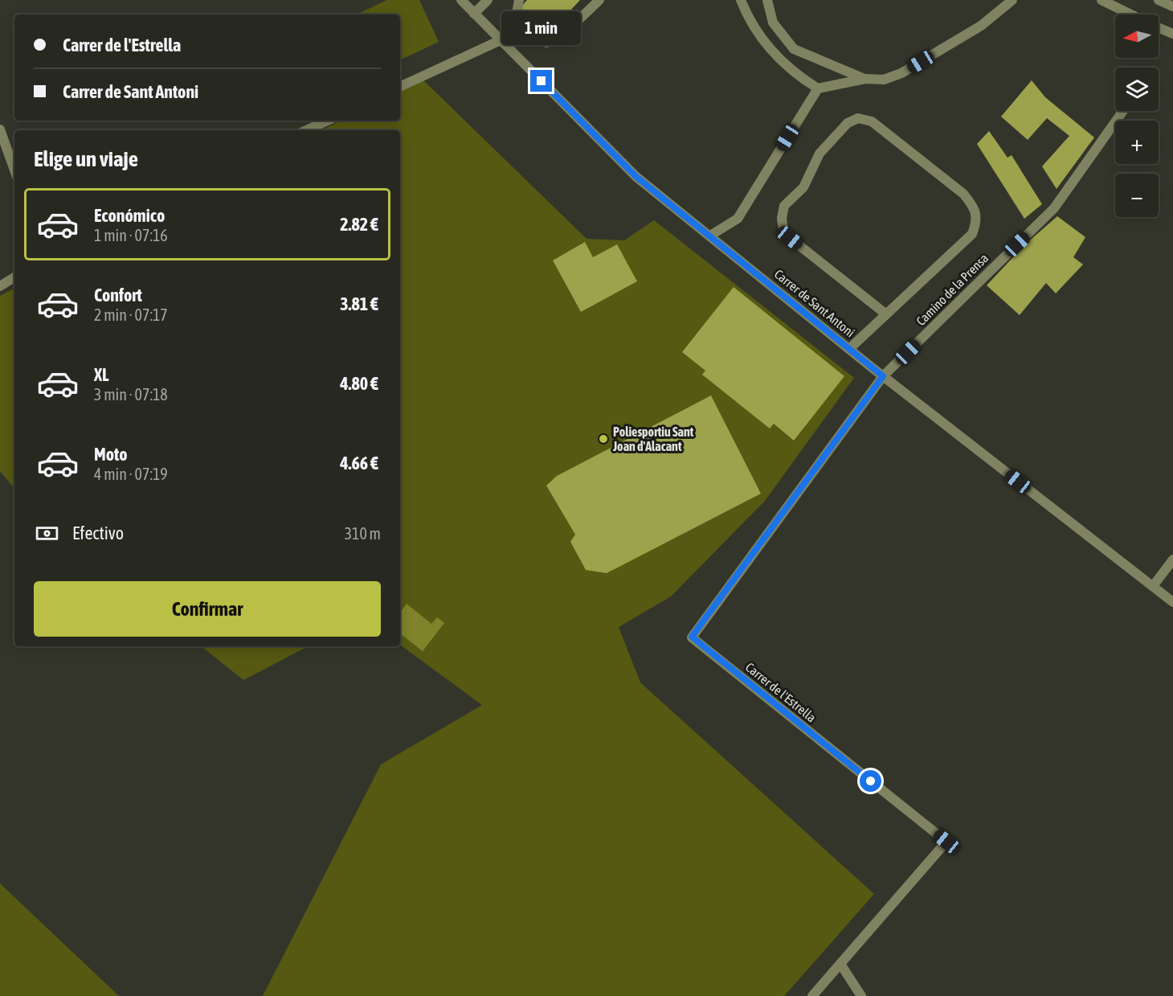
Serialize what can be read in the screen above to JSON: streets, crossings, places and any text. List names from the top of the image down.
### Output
{
  "streets": {
    "street": ["Camino de la Prensa", "Carrer de Sant Antoni", "Carrer de l'Estrella"]
  },
  "crossings": [
    ["Camino de la Prensa", "Carrer de Sant Antoni"],
    ["Camino de la Prensa", "Carrer de l'Estrella"],
    ["Carrer de Sant Antoni", "Carrer de l'Estrella"]
  ],
  "places": ["Poliesportiu Sant Joan d'Alacant"],
  "north": "left",
  "page": {
    "bubble": "1 min",
    "map_buttons": ["+", "−"],
    "banner": ["Carrer de l'Estrella", "Carrer de Sant Antoni"],
    "heading": "Elige un viaje",
    "list": [
      {
        "name": "Económico",
        "note": "1 min · 07:16",
        "value": "2.82 €"
      },
      {
        "name": "Confort",
        "note": "2 min · 07:17",
        "value": "3.81 €"
      },
      {
        "name": "XL",
        "note": "3 min · 07:18",
        "value": "4.80 €"
      },
      {
        "name": "Moto",
        "note": "4 min · 07:19",
        "value": "4.66 €"
      }
    ],
    "pay": ["Efectivo", "310 m"],
    "buttons": "Confirmar"
  }
}
